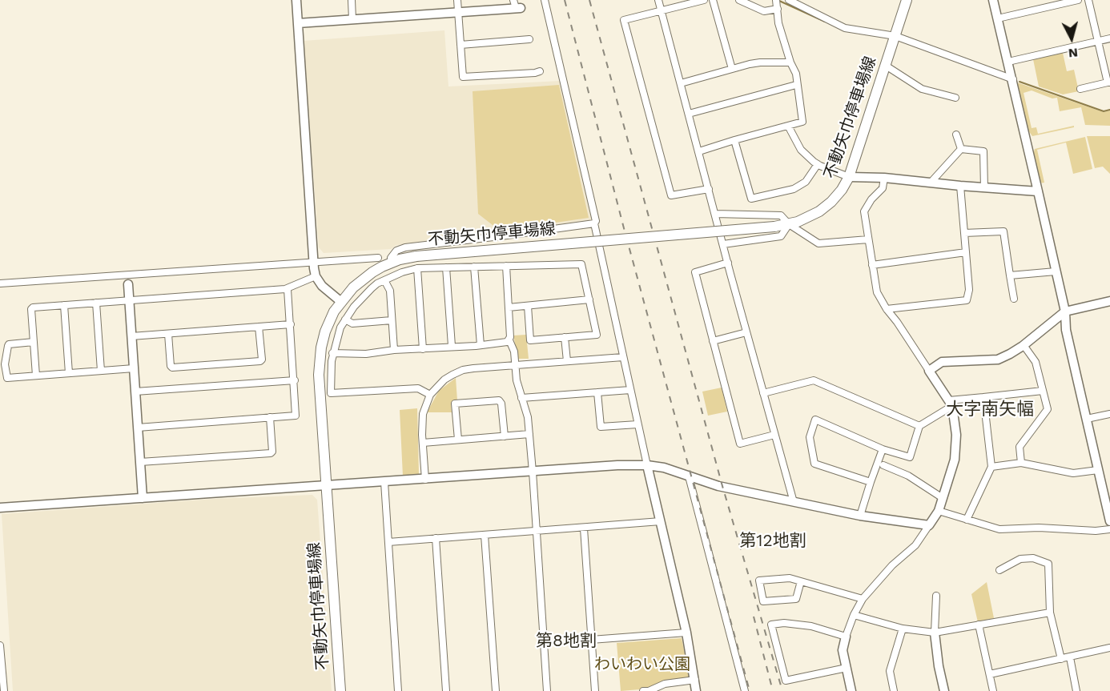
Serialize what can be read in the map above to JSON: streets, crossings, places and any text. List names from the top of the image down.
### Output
{
  "streets": {
    "main road": ["不動矢巾停車場線"]
  },
  "districts": ["大字南矢幅", "第12地割", "第8地割"],
  "parks": ["わいわい公園"],
  "north": "bottom"
}
